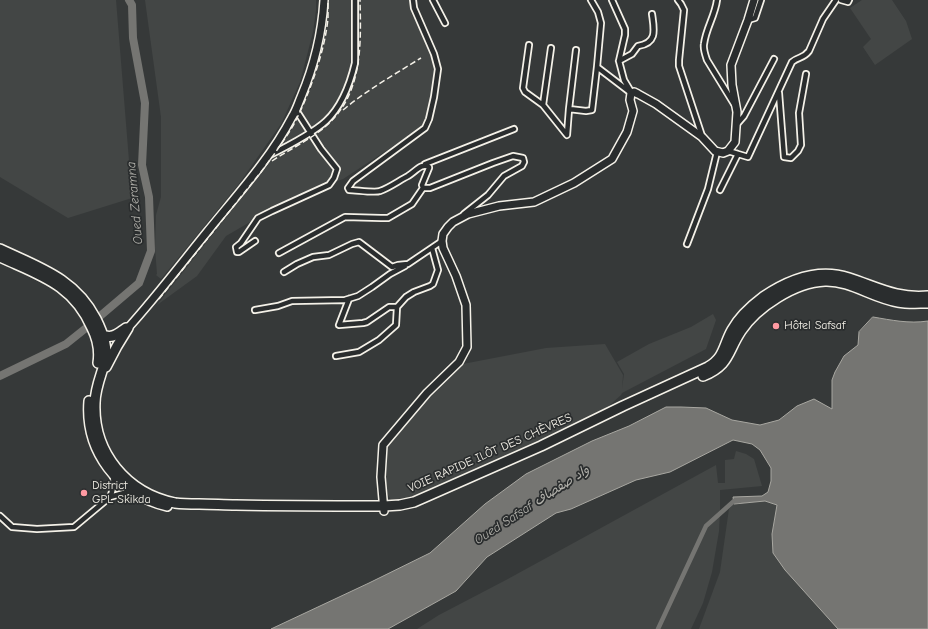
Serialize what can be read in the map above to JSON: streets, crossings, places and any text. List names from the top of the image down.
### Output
{
  "streets": {
    "highway": ["VOIE RAPIDE ILÔT DES CHÈVRES"]
  },
  "water": ["Oued Zeramna", "Oued Safsaf واد صفصاف"],
  "places": ["Hôtel Safsaf", "District GPL Skikda"]
}
